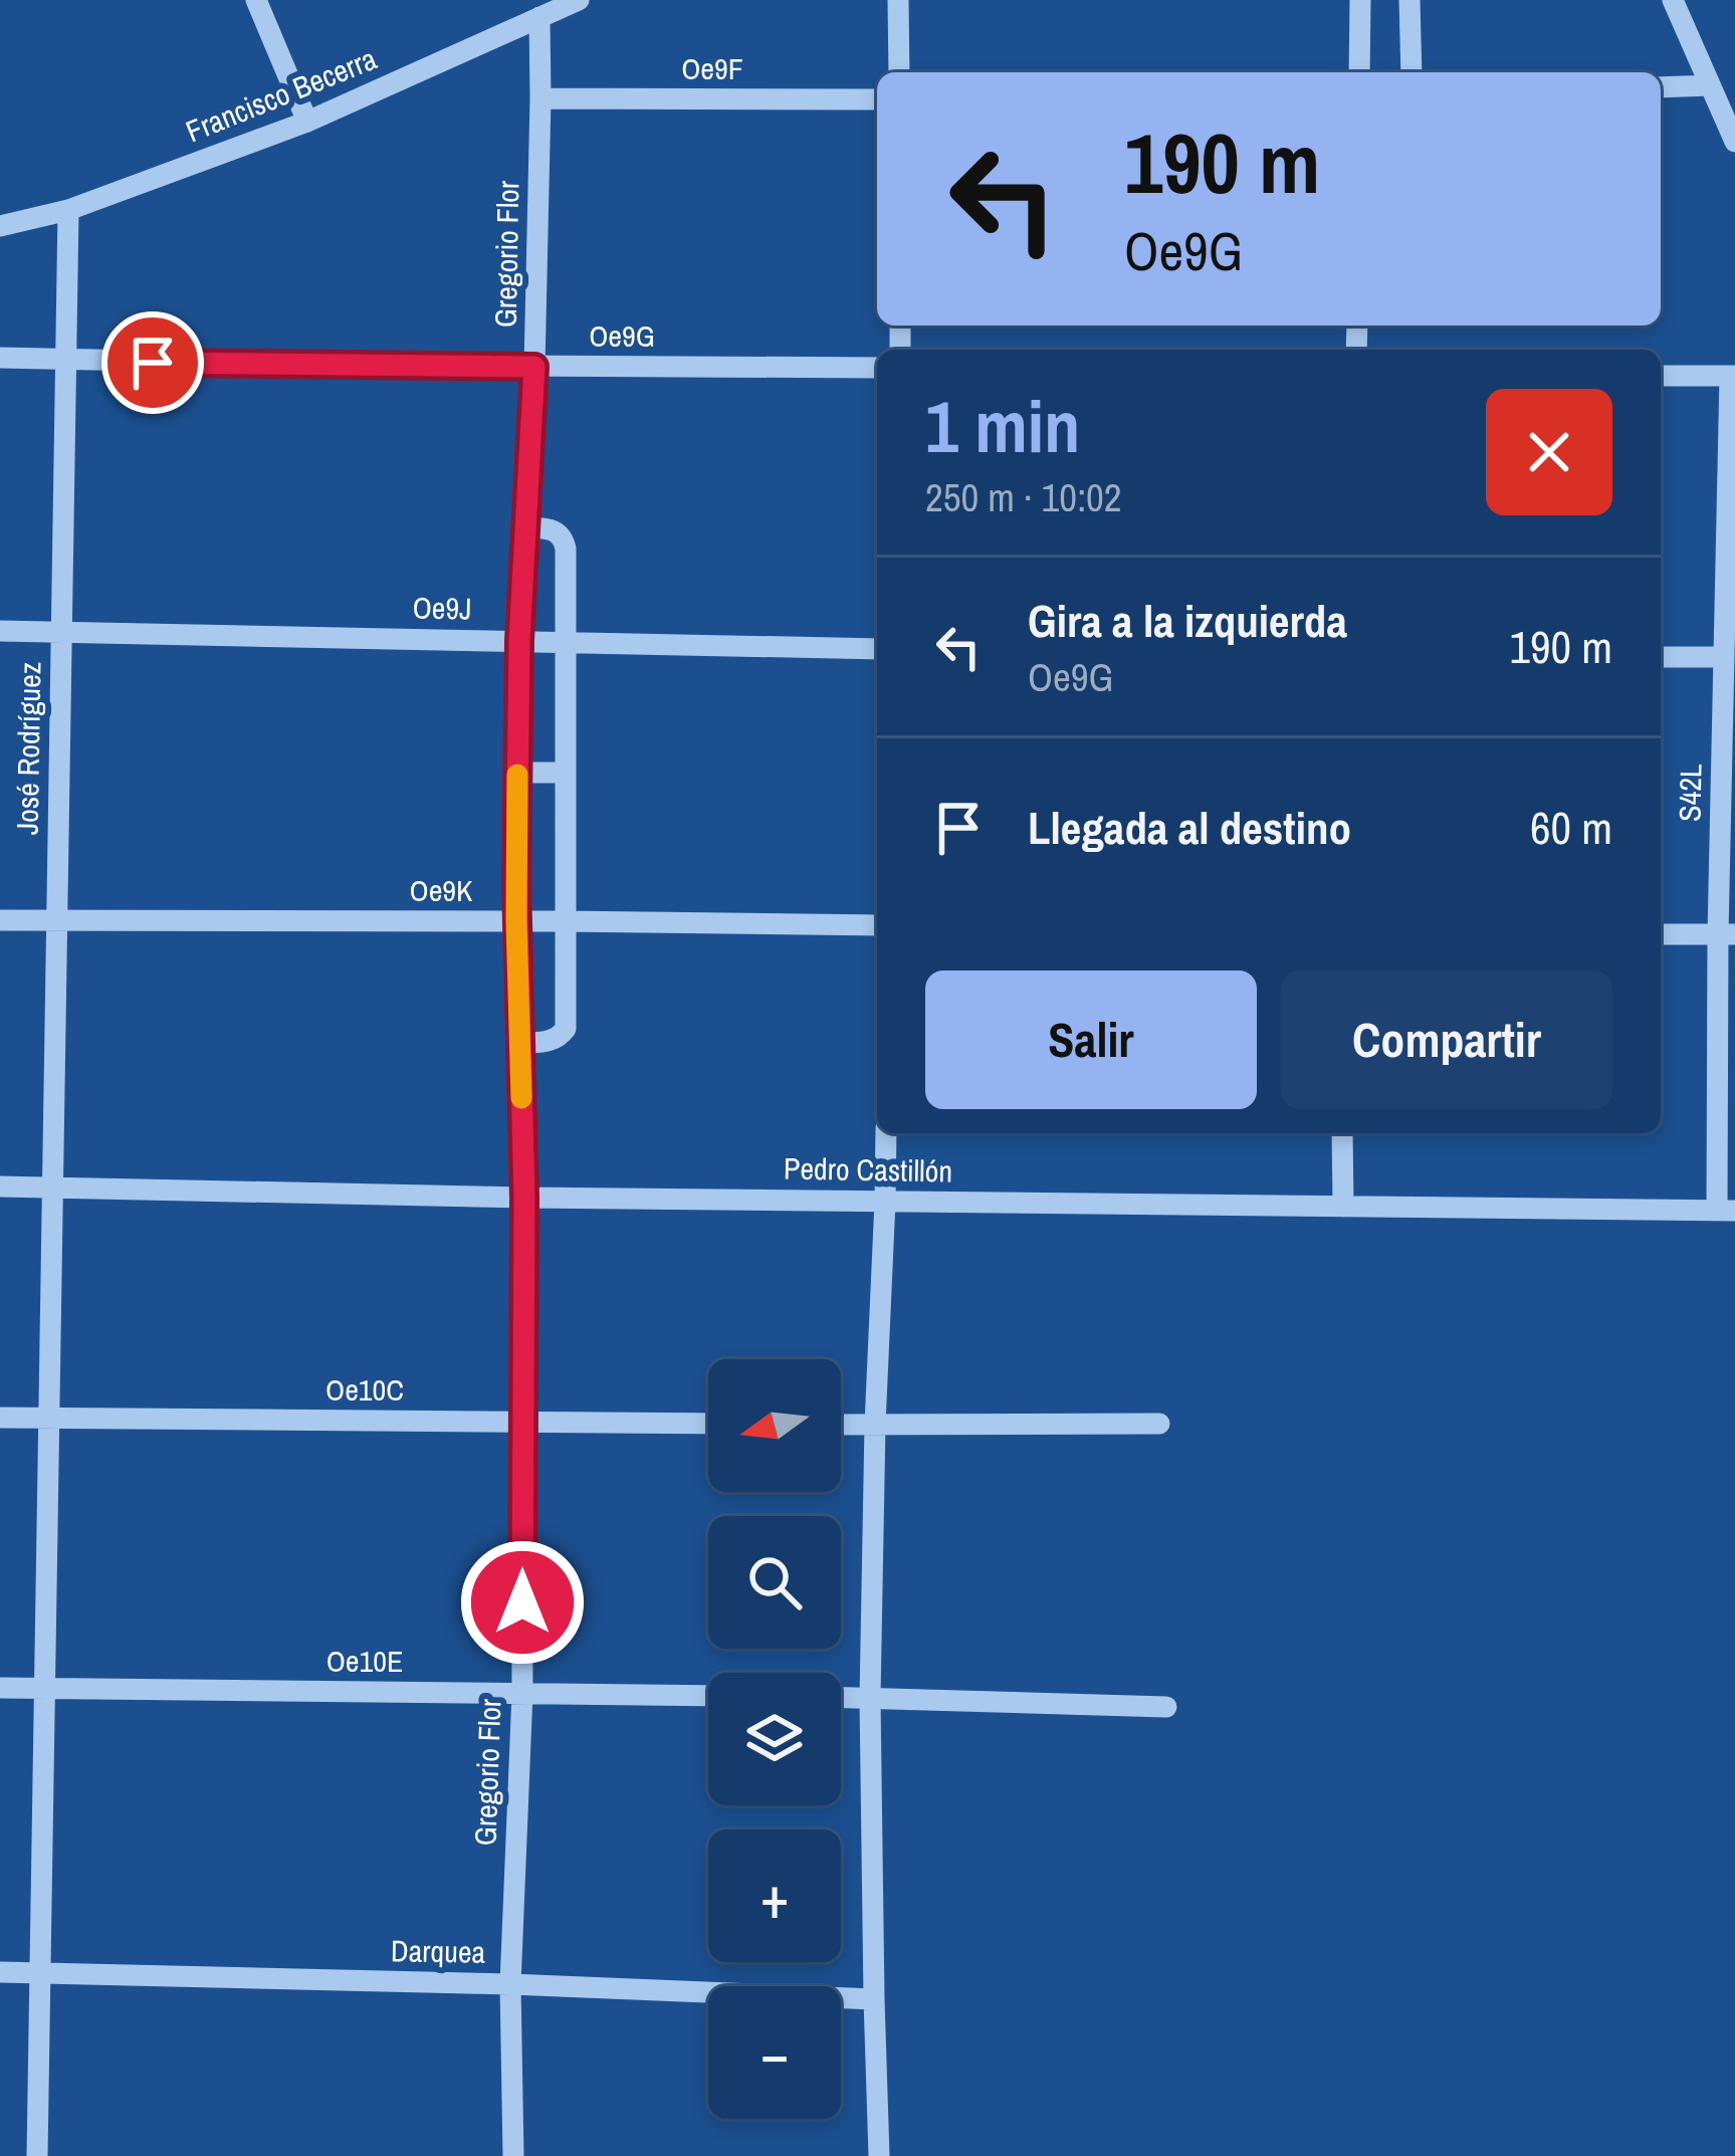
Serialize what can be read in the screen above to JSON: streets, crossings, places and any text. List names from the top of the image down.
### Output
{
  "streets": {
    "street": [
      "Oe9F",
      "Francisco Becerra",
      "Gregorio Flor",
      "Oe9G",
      "Oe9J",
      "José Rodríguez",
      "S42L",
      "Oe9K",
      "Pedro Castillón",
      "Oe10C",
      "Oe10E",
      "Darquea"
    ]
  },
  "crossings": [
    ["Oe9F", "Gregorio Flor"],
    ["Francisco Becerra", "Gregorio Flor"],
    ["Francisco Becerra", "José Rodríguez"],
    ["Gregorio Flor", "Oe9G"],
    ["Gregorio Flor", "Oe9J"],
    ["Gregorio Flor", "Oe9K"],
    ["Gregorio Flor", "Pedro Castillón"],
    ["Gregorio Flor", "Oe10C"],
    ["Gregorio Flor", "Oe10E"],
    ["Gregorio Flor", "Darquea"],
    ["Oe9G", "José Rodríguez"],
    ["Oe9J", "José Rodríguez"],
    ["José Rodríguez", "Oe9K"],
    ["José Rodríguez", "Pedro Castillón"],
    ["José Rodríguez", "Oe10C"],
    ["José Rodríguez", "Oe10E"],
    ["José Rodríguez", "Darquea"],
    ["S42L", "Pedro Castillón"]
  ],
  "north": "left",
  "page": {
    "turn": ["190 m", "Oe9G"],
    "heading": ["1 min", "250 m · 10:02"],
    "list": [
      {
        "name": "Gira a la izquierda",
        "note": "Oe9G",
        "value": "190 m"
      },
      {
        "name": "Llegada al destino",
        "value": "60 m"
      }
    ],
    "buttons": ["Salir", "Compartir"],
    "map_buttons": ["+", "−"]
  }
}
